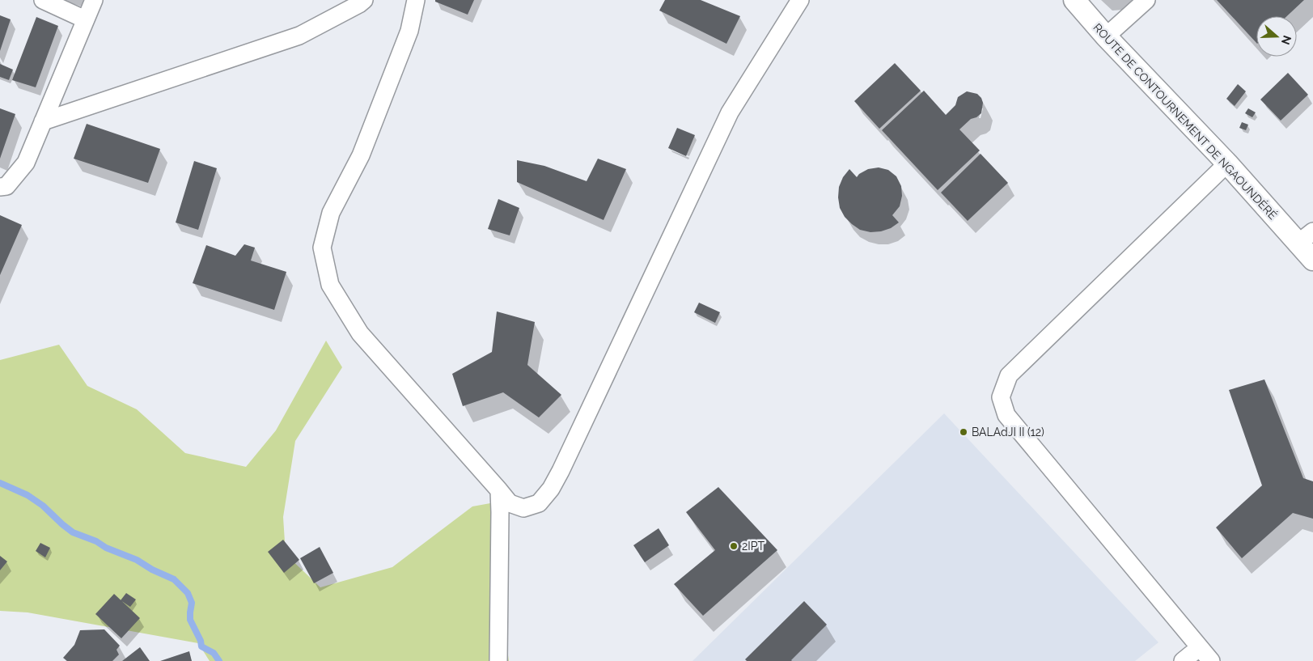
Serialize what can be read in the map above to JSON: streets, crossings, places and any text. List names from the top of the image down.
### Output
{
  "streets": {
    "street": ["ROUTE DE CONTOURNEMENT DE NGAOUNDÉRÉ"]
  },
  "places": ["BALAdJI II (12)", "2IPT"],
  "north": "right"
}
